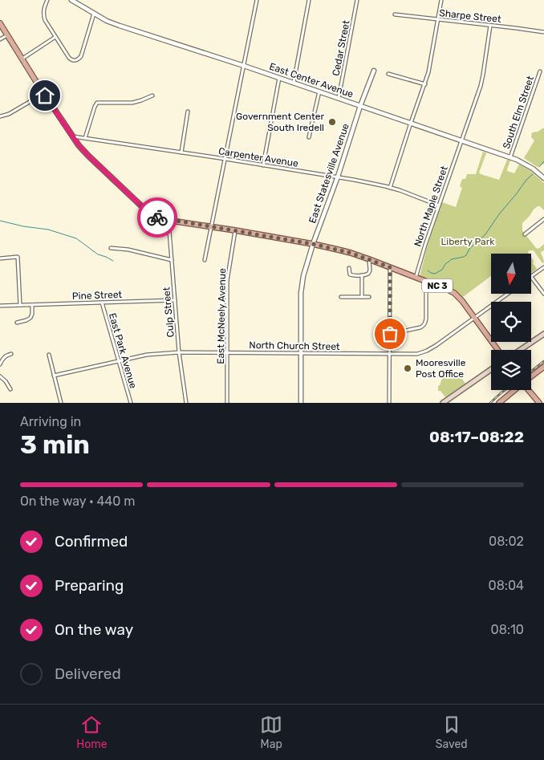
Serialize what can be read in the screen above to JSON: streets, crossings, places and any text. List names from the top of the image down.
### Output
{
  "streets": {
    "main road": ["NC 3"],
    "street": [
      "Sharpe Street",
      "Cedar Street",
      "East Center Avenue",
      "South Elm Street",
      "Carpenter Avenue",
      "East Statesville Avenue",
      "North Maple Street",
      "Pine Street",
      "Culp Street",
      "East McNeely Avenue",
      "North Church Street",
      "East Park Avenue"
    ]
  },
  "crossings": [
    ["Sharpe Street", "North Maple Street"],
    ["Cedar Street", "East Center Avenue"],
    ["East Center Avenue", "South Elm Street"],
    ["East Center Avenue", "East Statesville Avenue"],
    ["East Center Avenue", "North Maple Street"],
    ["Carpenter Avenue", "East Statesville Avenue"],
    ["Carpenter Avenue", "North Maple Street"],
    ["Carpenter Avenue", "NC 3"],
    ["East Statesville Avenue", "NC 3"],
    ["East Statesville Avenue", "North Church Street"],
    ["North Maple Street", "NC 3"],
    ["NC 3", "Culp Street"],
    ["NC 3", "East McNeely Avenue"],
    ["NC 3", "North Church Street"],
    ["Pine Street", "Culp Street"],
    ["Pine Street", "East Park Avenue"],
    ["Culp Street", "North Church Street"],
    ["East McNeely Avenue", "North Church Street"],
    ["North Church Street", "East Park Avenue"]
  ],
  "parks": ["Liberty Park"],
  "places": ["Government Center South Iredell", "Mooresville Post Office"],
  "north": "bottom",
  "page": {
    "heading": ["3 min", "Arriving in", "08:17–08:22"],
    "bar": "On the way · 440 m",
    "list": [
      ["Confirmed", "08:02"],
      ["Preparing", "08:04"],
      ["On the way", "08:10"],
      "Delivered"
    ],
    "tabs": ["Home", "Map", "Saved"]
  }
}
